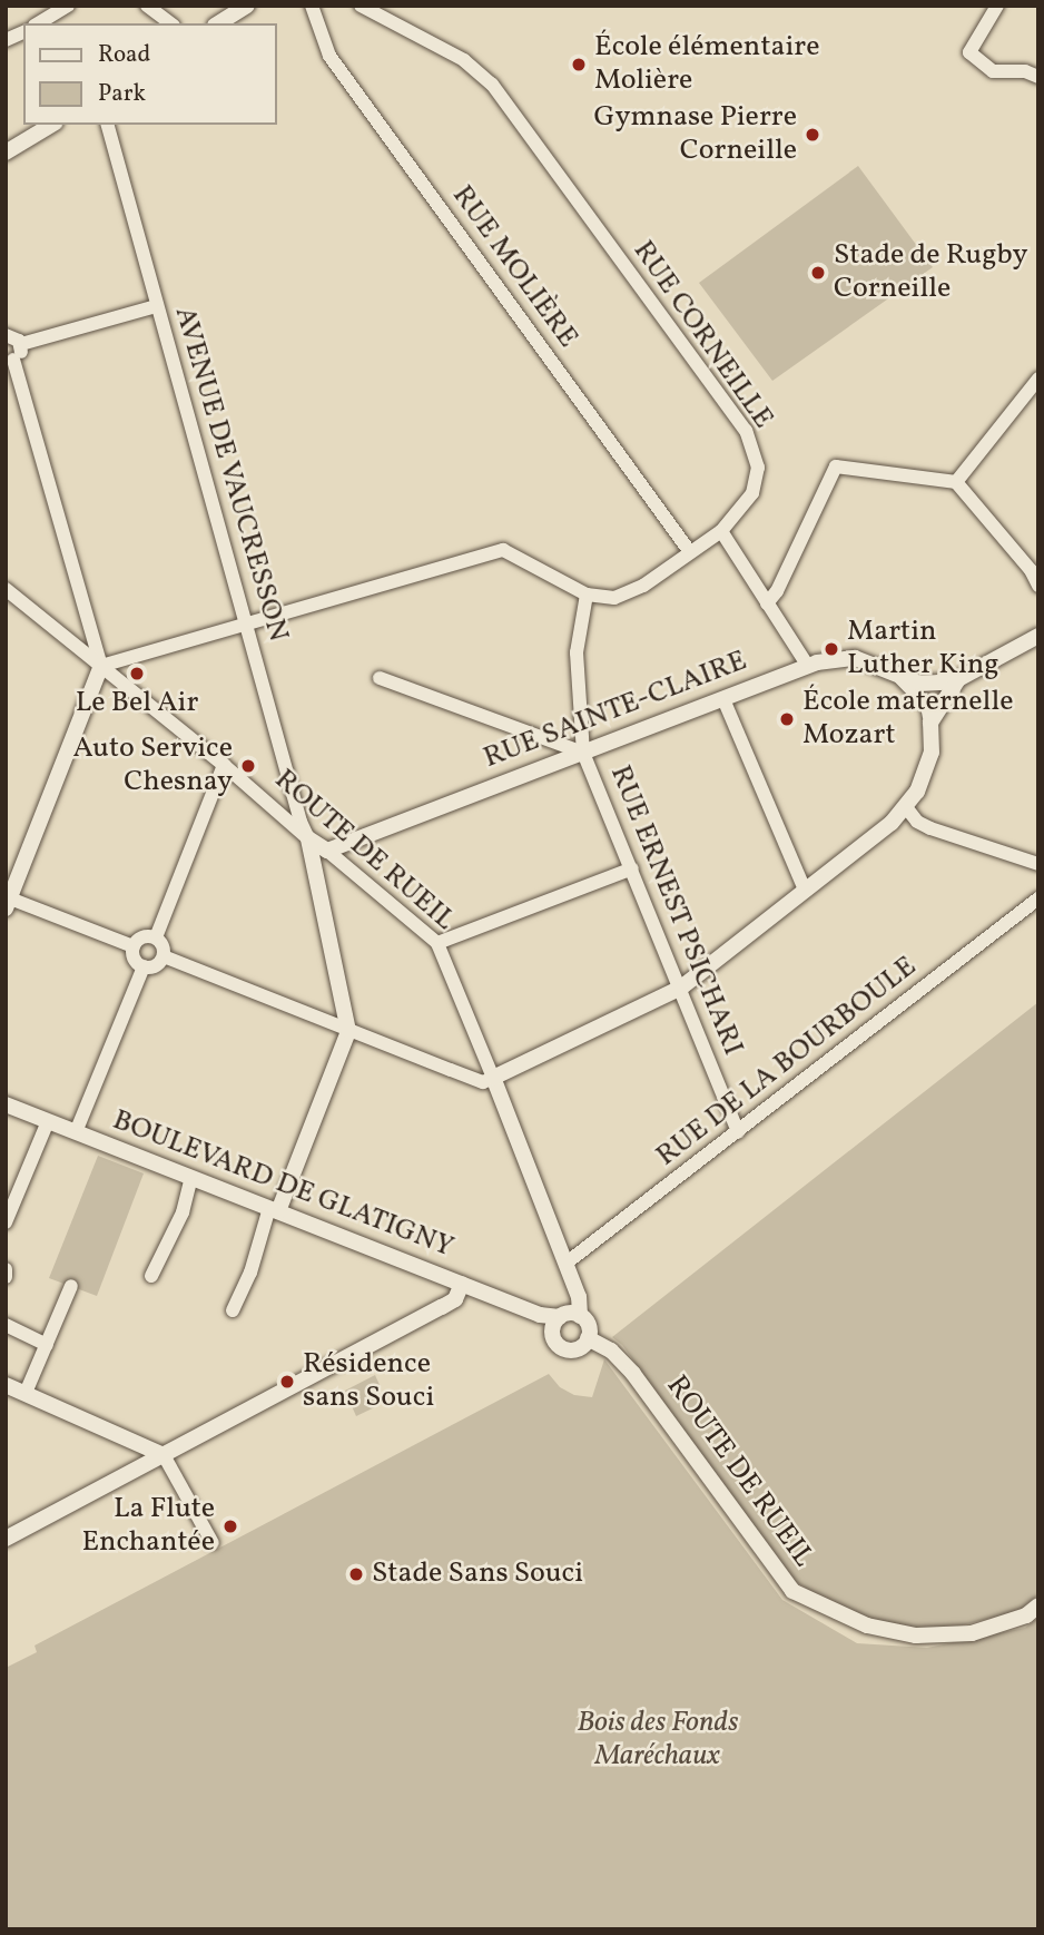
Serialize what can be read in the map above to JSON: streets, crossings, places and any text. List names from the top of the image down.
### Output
{
  "streets": {
    "street": [
      "RUE MOLIÈRE",
      "RUE CORNEILLE",
      "AVENUE DE VAUCRESSON",
      "RUE SAINTE-CLAIRE",
      "ROUTE DE RUEIL",
      "RUE ERNEST PSICHARI",
      "RUE DE LA BOURBOULE",
      "BOULEVARD DE GLATIGNY"
    ]
  },
  "crossings": [
    ["RUE MOLIÈRE", "RUE CORNEILLE"],
    ["RUE CORNEILLE", "AVENUE DE VAUCRESSON"],
    ["RUE CORNEILLE", "ROUTE DE RUEIL"],
    ["RUE CORNEILLE", "RUE ERNEST PSICHARI"],
    ["AVENUE DE VAUCRESSON", "RUE SAINTE-CLAIRE"],
    ["AVENUE DE VAUCRESSON", "ROUTE DE RUEIL"],
    ["RUE SAINTE-CLAIRE", "ROUTE DE RUEIL"],
    ["RUE SAINTE-CLAIRE", "RUE ERNEST PSICHARI"],
    ["ROUTE DE RUEIL", "RUE DE LA BOURBOULE"],
    ["ROUTE DE RUEIL", "BOULEVARD DE GLATIGNY"],
    ["RUE ERNEST PSICHARI", "RUE DE LA BOURBOULE"]
  ],
  "parks": ["Bois des Fonds Maréchaux"],
  "places": [
    "École élémentaire Molière",
    "Gymnase Pierre Corneille",
    "Stade de Rugby Corneille",
    "Martin Luther King",
    "Le Bel Air",
    "École maternelle Mozart",
    "Auto Service Chesnay",
    "Résidence sans Souci",
    "La Flute Enchantée",
    "Stade Sans Souci"
  ],
  "legend": ["Road", "Park"]
}
